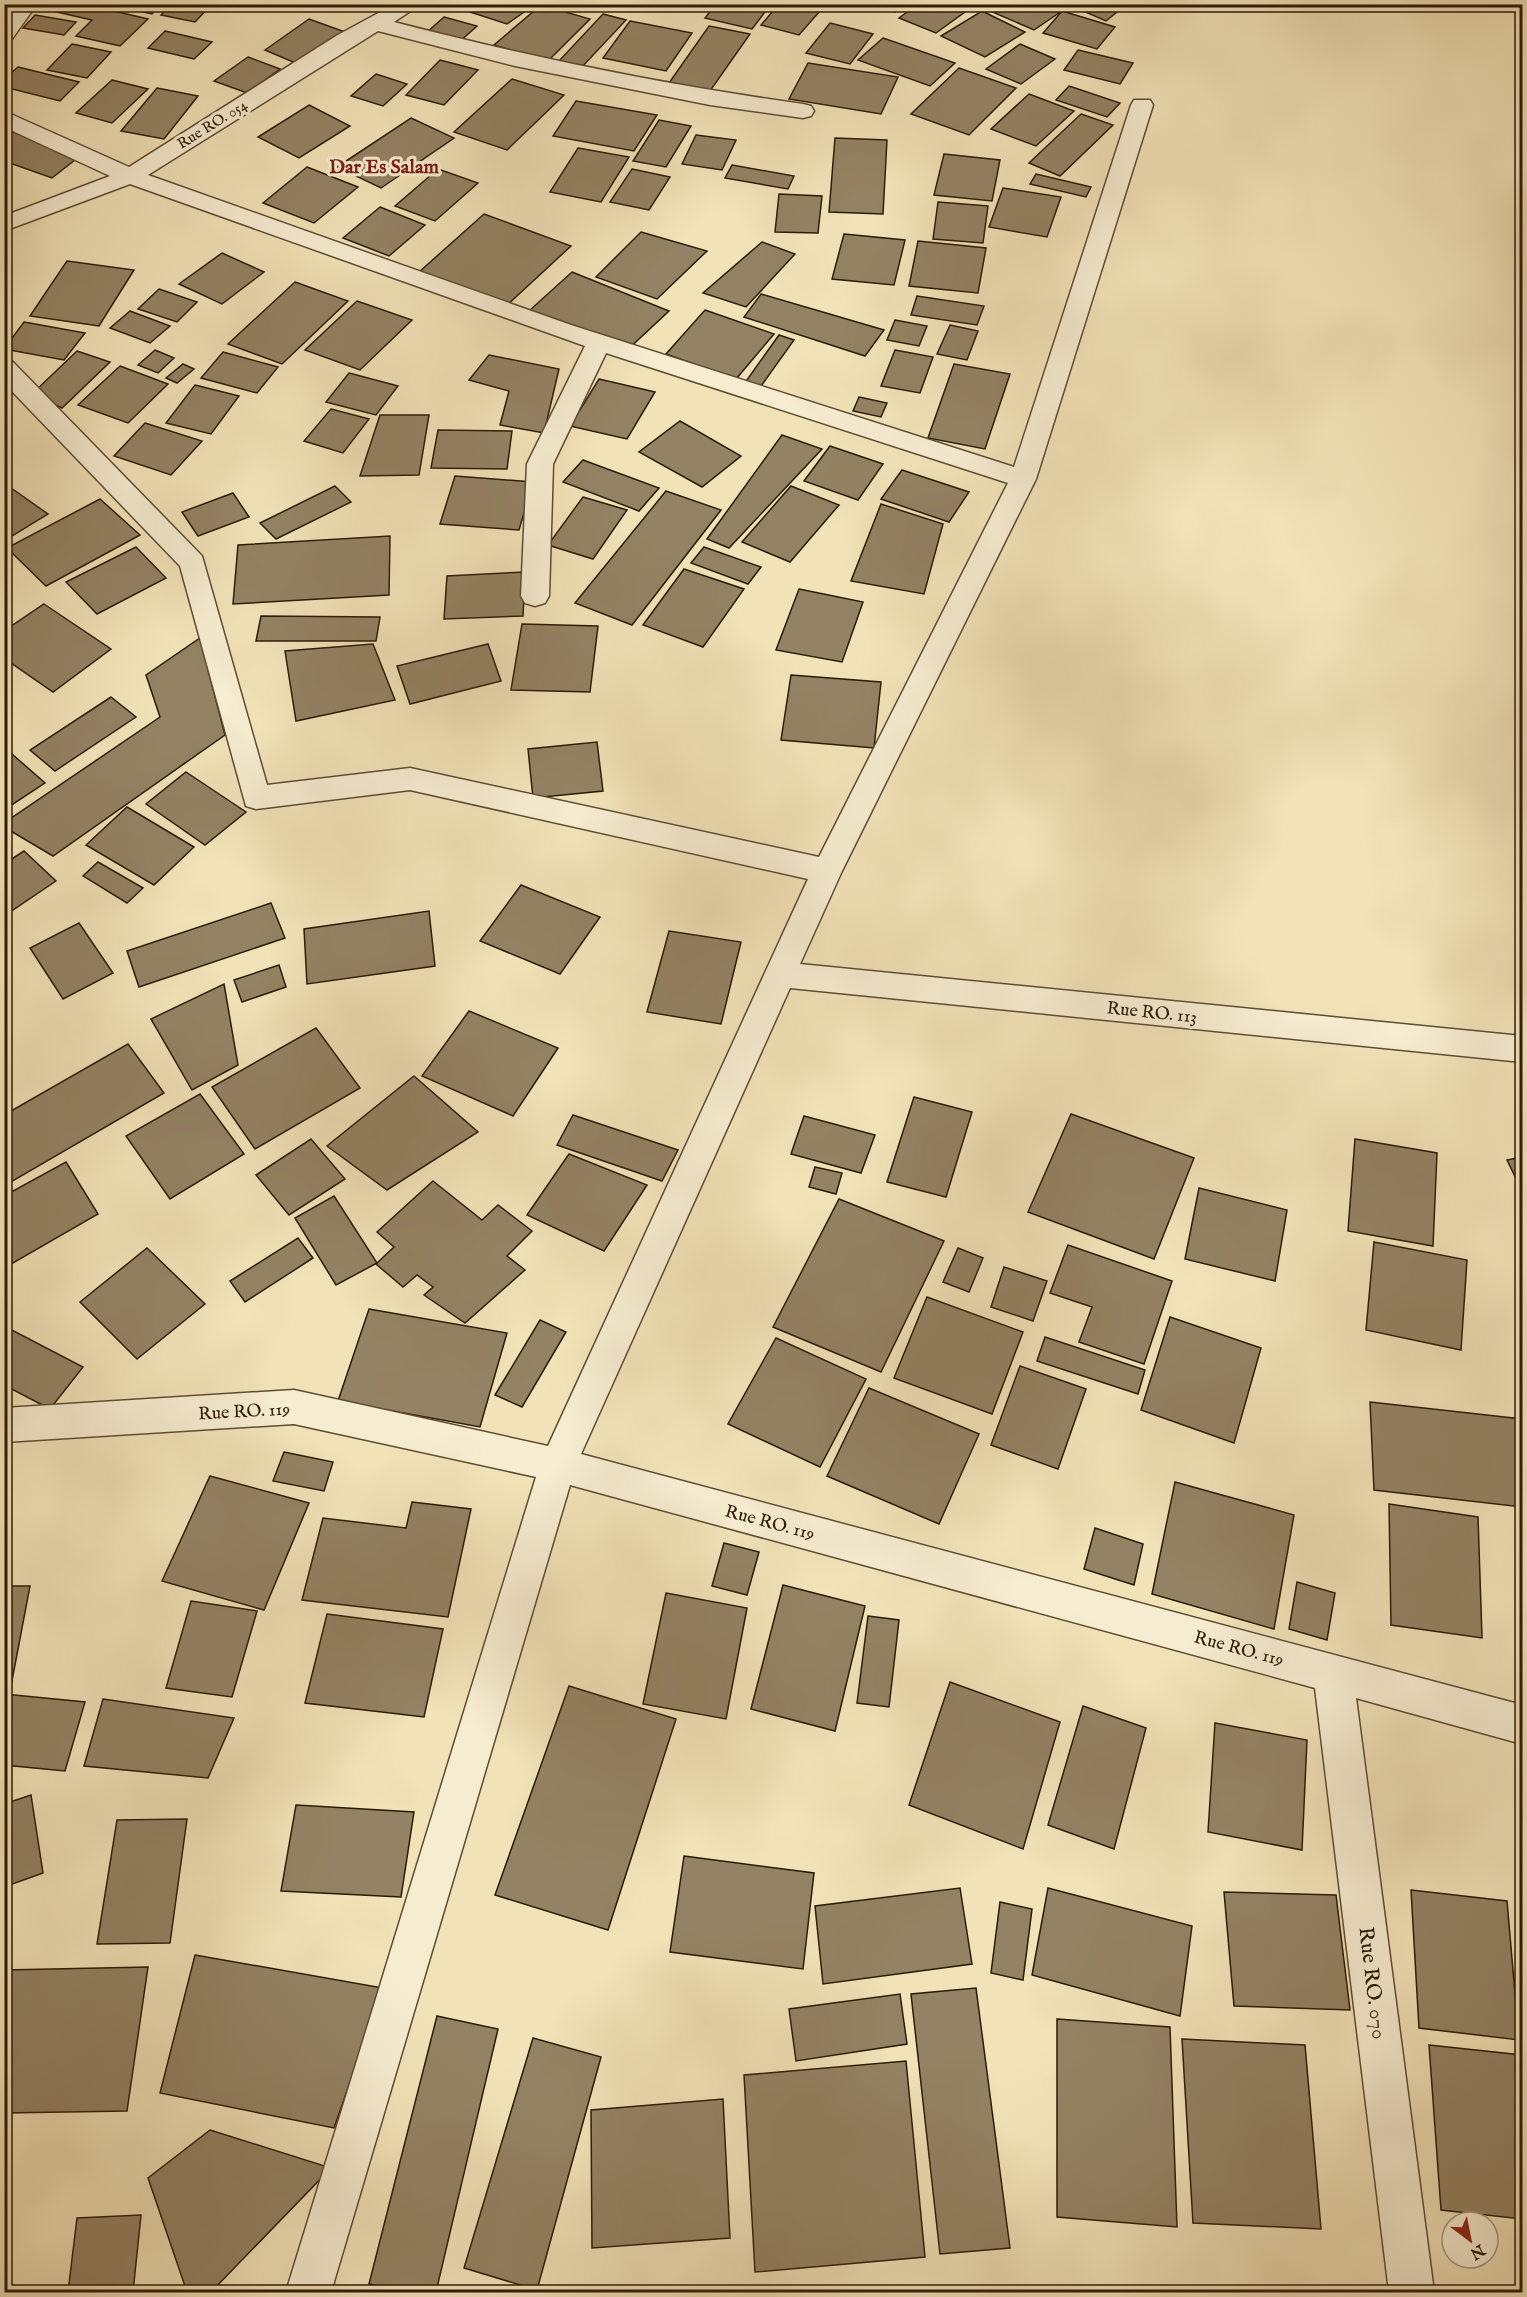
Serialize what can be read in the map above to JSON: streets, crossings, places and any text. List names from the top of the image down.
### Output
{
  "streets": {
    "street": [
      "Rue RO. 054",
      "Rue RO. 113",
      "Rue RO. 119",
      "Rue RO. 070"
    ]
  },
  "crossings": [
    ["Rue RO. 119", "Rue RO. 070"]
  ],
  "districts": ["Dar Es Salam"],
  "north": "bottom right"
}
